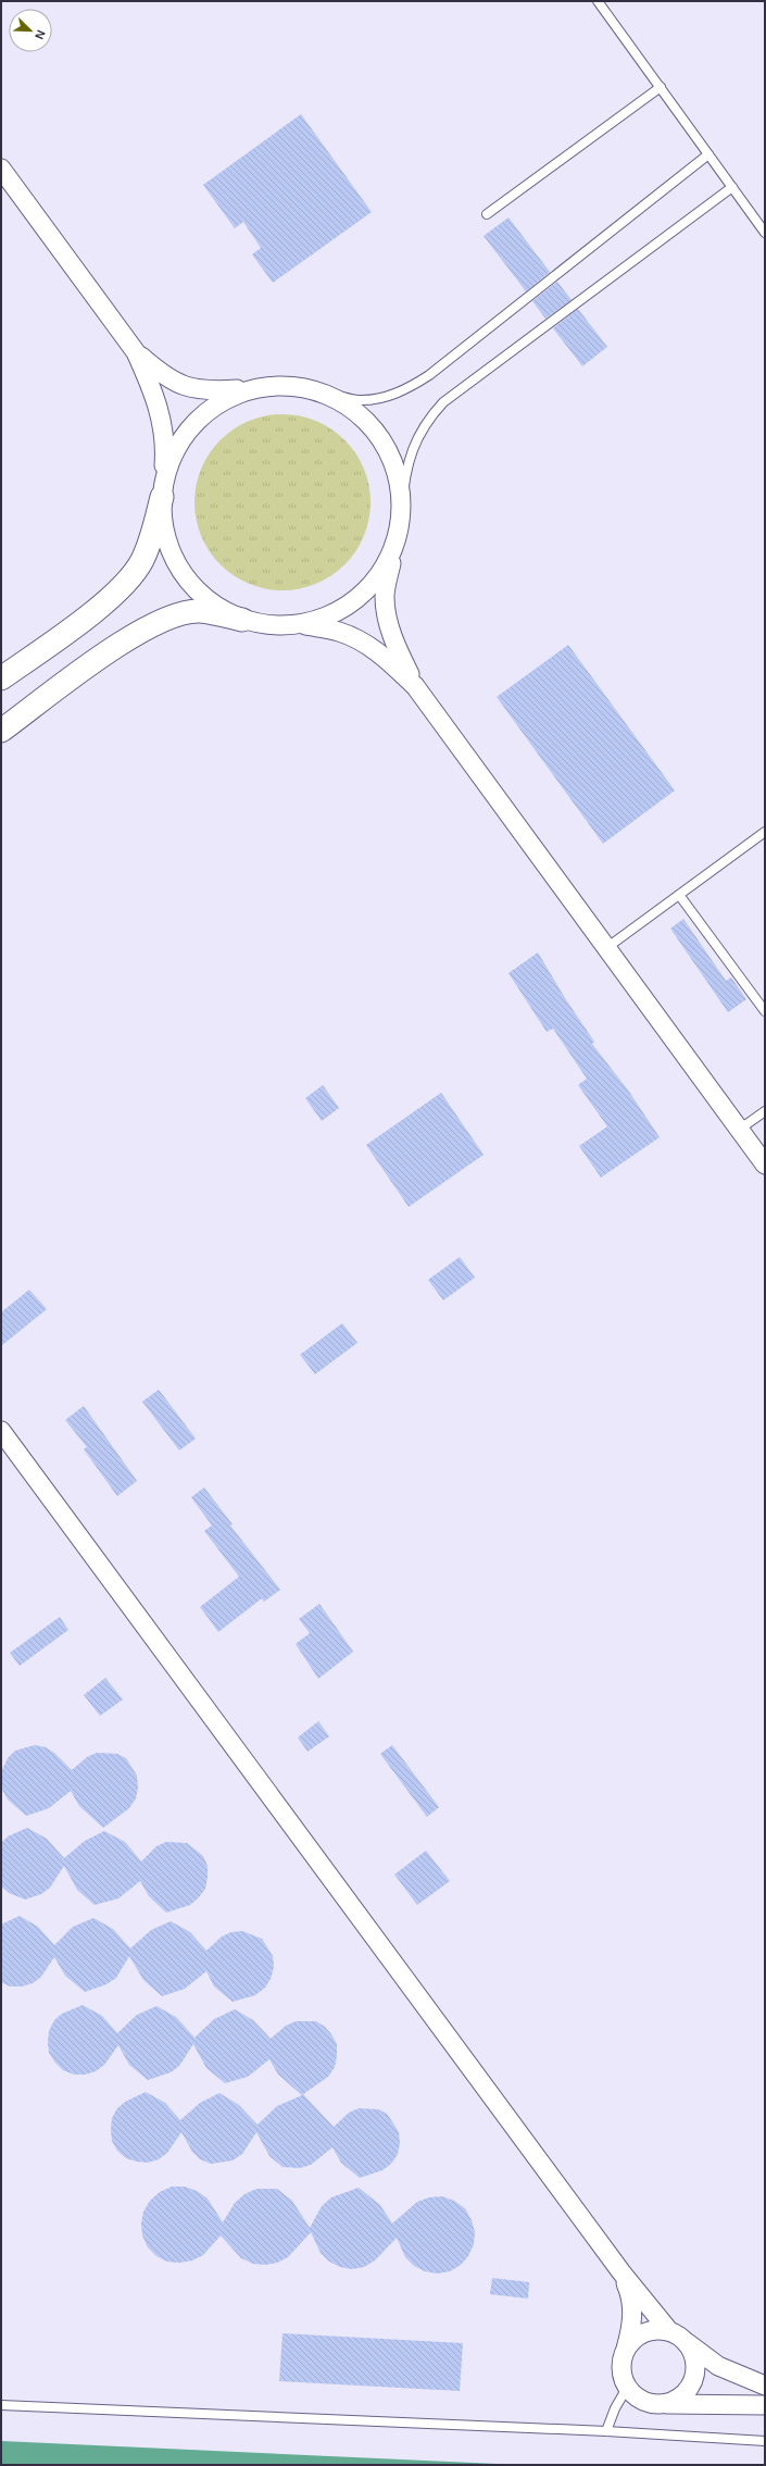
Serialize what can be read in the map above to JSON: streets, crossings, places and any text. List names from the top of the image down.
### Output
{
  "north": "bottom right"
}
